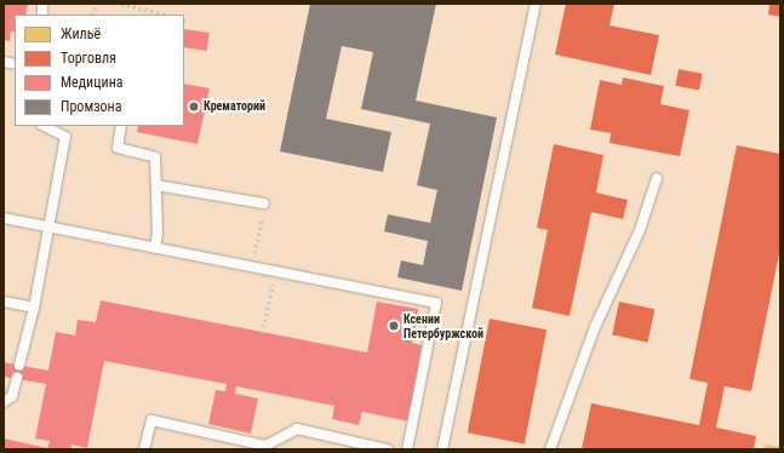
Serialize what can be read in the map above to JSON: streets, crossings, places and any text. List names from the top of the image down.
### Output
{
  "places": ["Крематорий", "Ксении Петербуржской"],
  "legend": [
    "Жильё",
    "Торговля",
    "Медицина",
    "Промзона"
  ]
}
